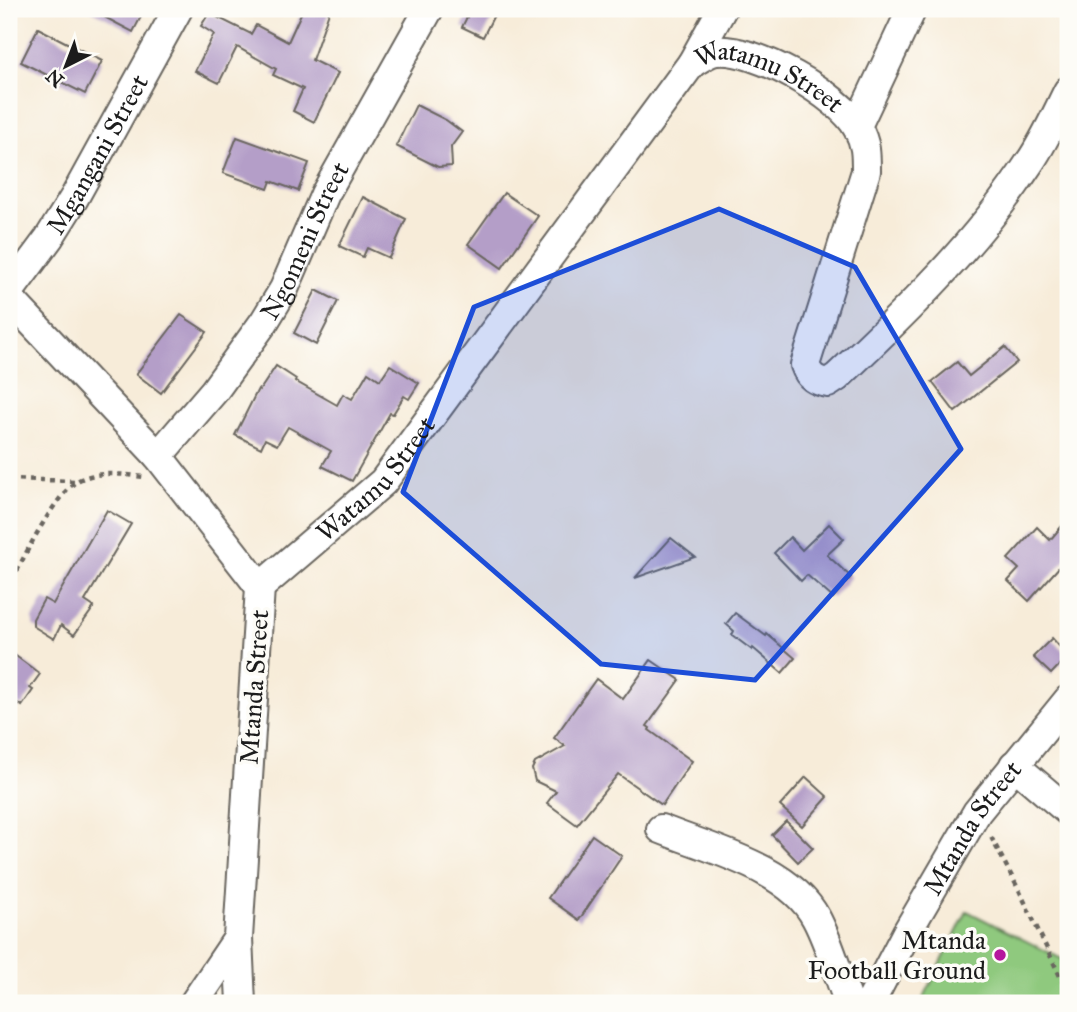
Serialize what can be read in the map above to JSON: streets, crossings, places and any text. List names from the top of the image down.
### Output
{
  "streets": {
    "street": [
      "Watamu Street",
      "Mgangani Street",
      "Ngomeni Street",
      "Mtanda Street"
    ]
  },
  "crossings": [
    ["Watamu Street", "Mtanda Street"],
    ["Ngomeni Street", "Mtanda Street"]
  ],
  "places": ["Mtanda Football Ground"],
  "north": "bottom left"
}
